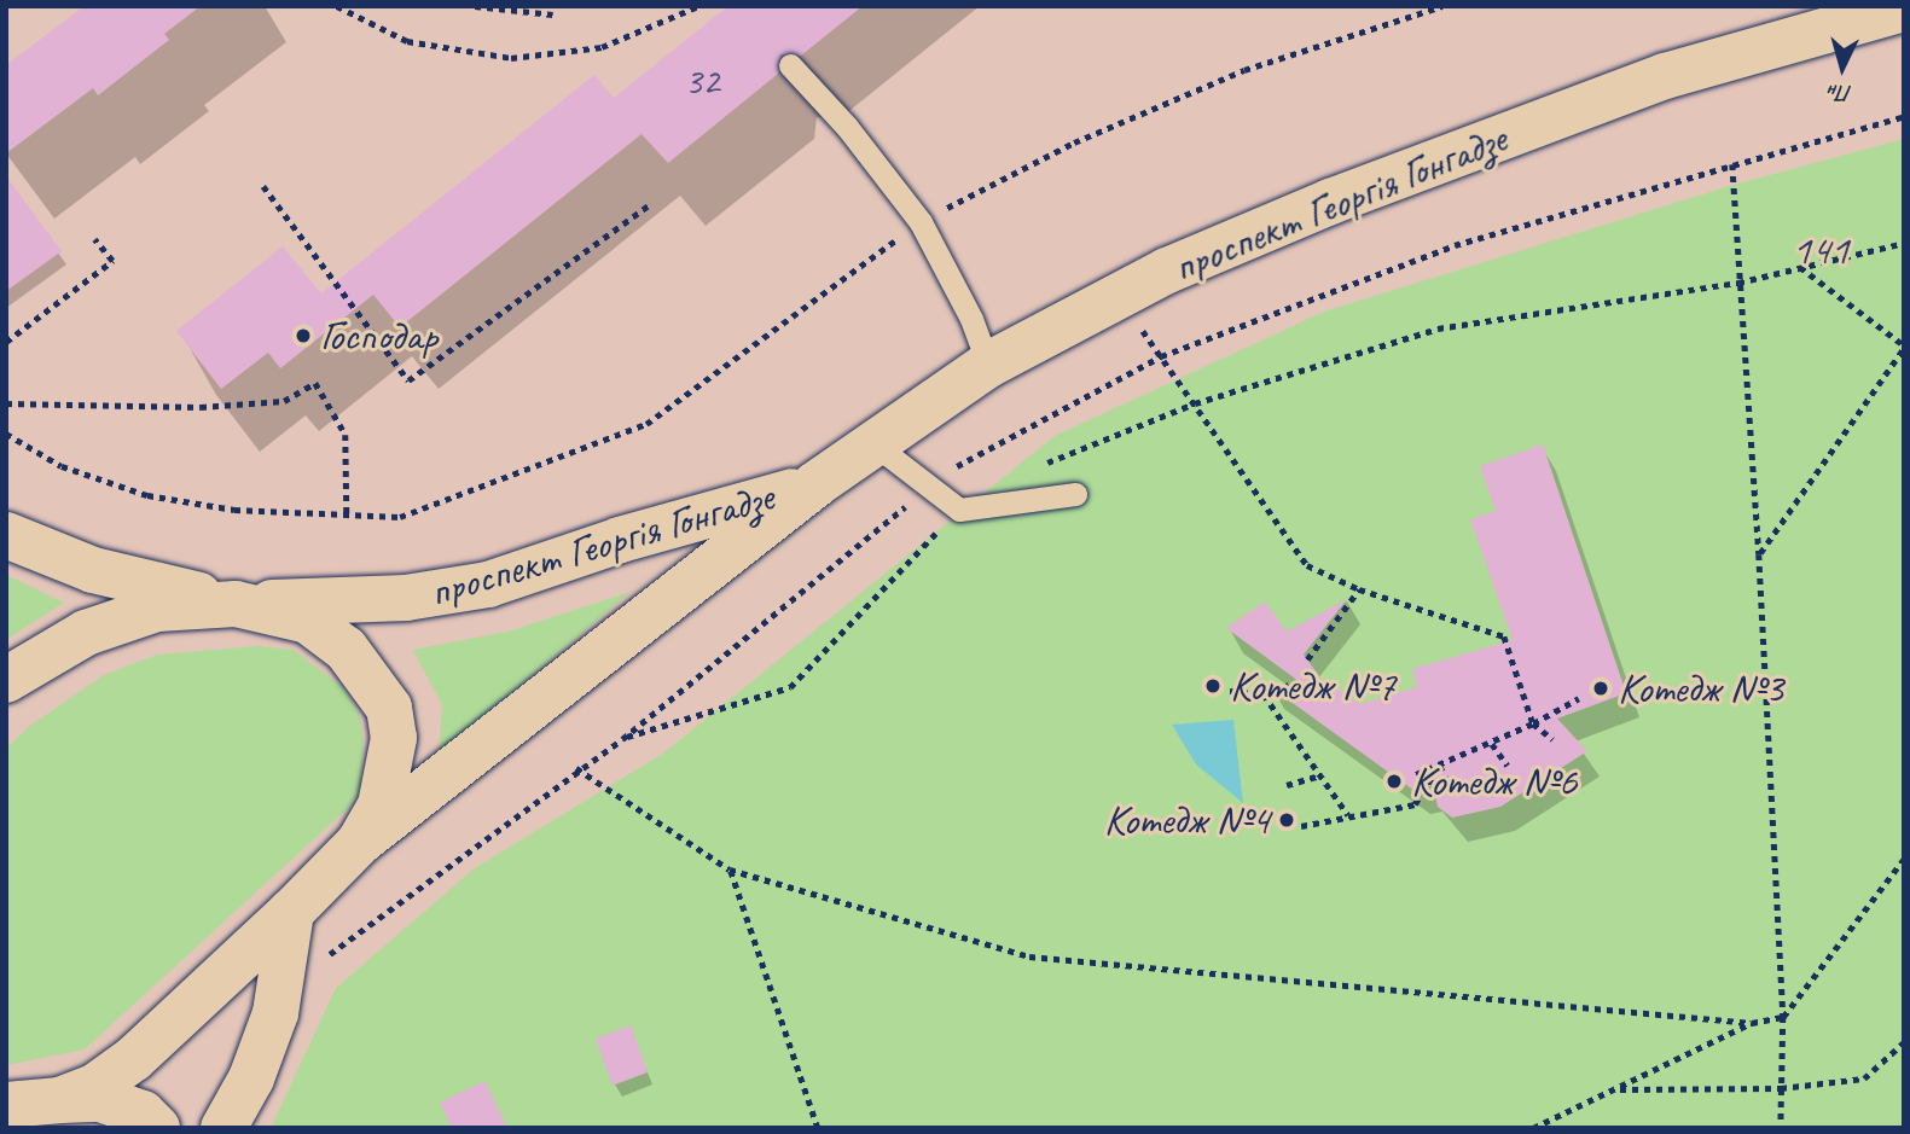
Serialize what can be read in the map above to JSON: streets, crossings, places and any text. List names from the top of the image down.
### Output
{
  "streets": {
    "street": ["проспект Георгія Гонгадзе"]
  },
  "parks": ["141"],
  "places": [
    "Господар",
    "Котедж №7",
    "Котедж №3",
    "Котедж №6",
    "Котедж №4"
  ],
  "house_numbers": ["32"],
  "north": "bottom"
}
